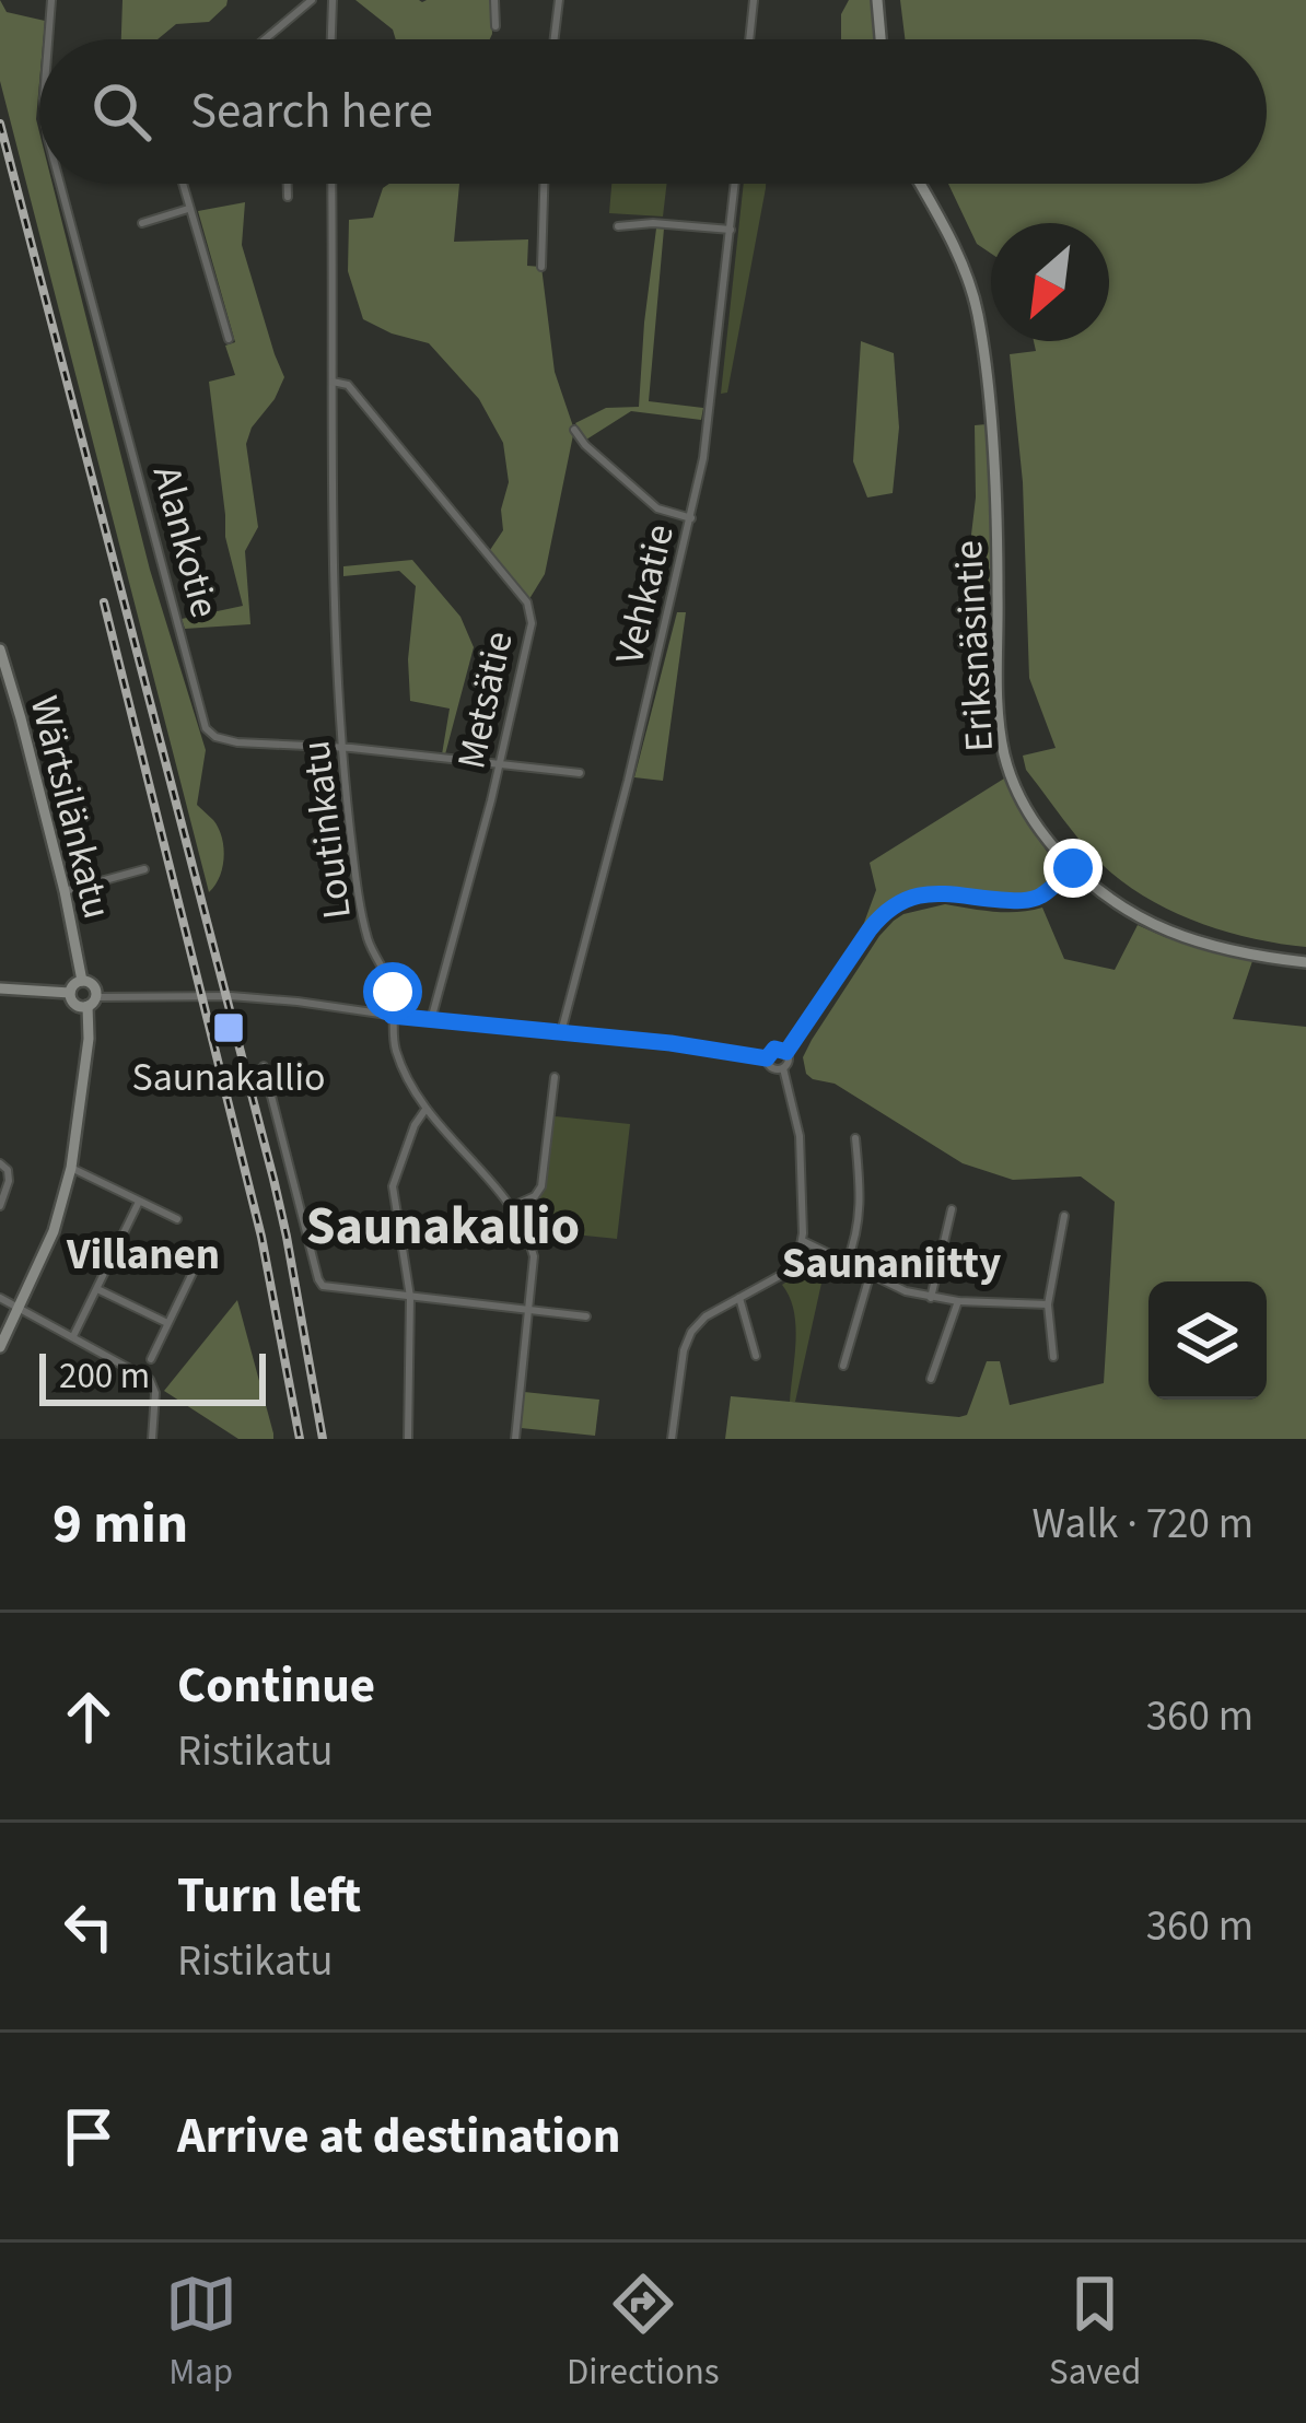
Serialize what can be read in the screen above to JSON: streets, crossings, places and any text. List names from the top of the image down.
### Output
{
  "streets": {
    "street": [
      "Alankotie",
      "Vehkatie",
      "Eriksnäsintie",
      "Metsätie",
      "Wärtsilänkatu",
      "Loutinkatu"
    ]
  },
  "crossings": [
    ["Alankotie", "Metsätie"],
    ["Alankotie", "Loutinkatu"],
    ["Metsätie", "Loutinkatu"]
  ],
  "districts": ["Saunakallio", "Villanen", "Saunaniitty"],
  "places": {
    "transit": ["Saunakallio"]
  },
  "scale_bar": "200 m",
  "north": "bottom left",
  "page": {
    "search": "Search here",
    "scale": "200 m",
    "heading": ["9 min", "Walk · 720 m"],
    "list": [
      ["Continue", "Ristikatu", "360 m"],
      ["Turn left", "Ristikatu", "360 m"],
      "Arrive at destination"
    ],
    "nav": ["Map", "Directions", "Saved"]
  }
}
